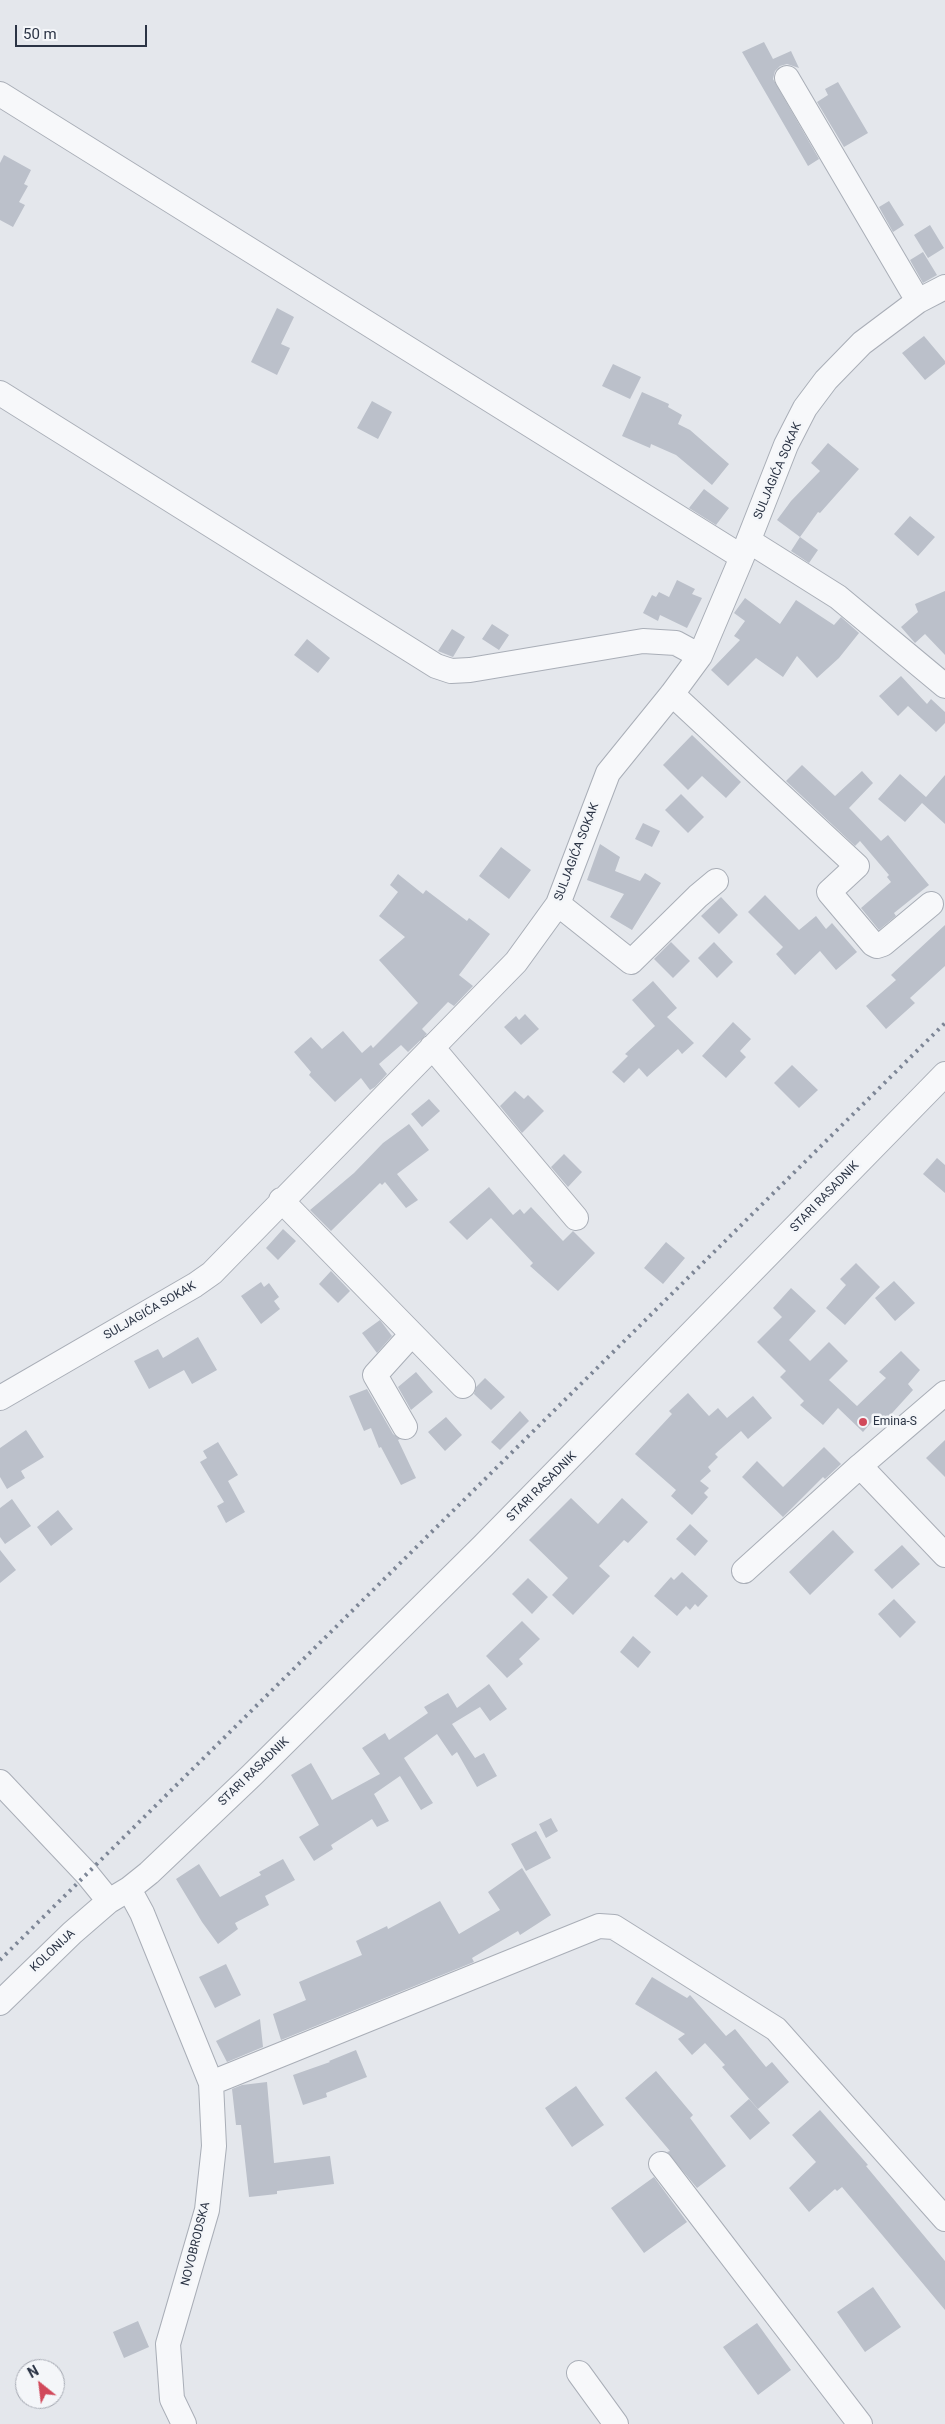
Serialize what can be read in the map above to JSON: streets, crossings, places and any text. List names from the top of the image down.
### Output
{
  "streets": {
    "street": [
      "SULJAGIĆA SOKAK",
      "STARI RASADNIK",
      "KOLONIJA",
      "NOVOBRODSKA"
    ]
  },
  "crossings": [
    ["STARI RASADNIK", "NOVOBRODSKA"]
  ],
  "places": ["Emina-S"],
  "scale_bar": "50 m",
  "north": "top left"
}
